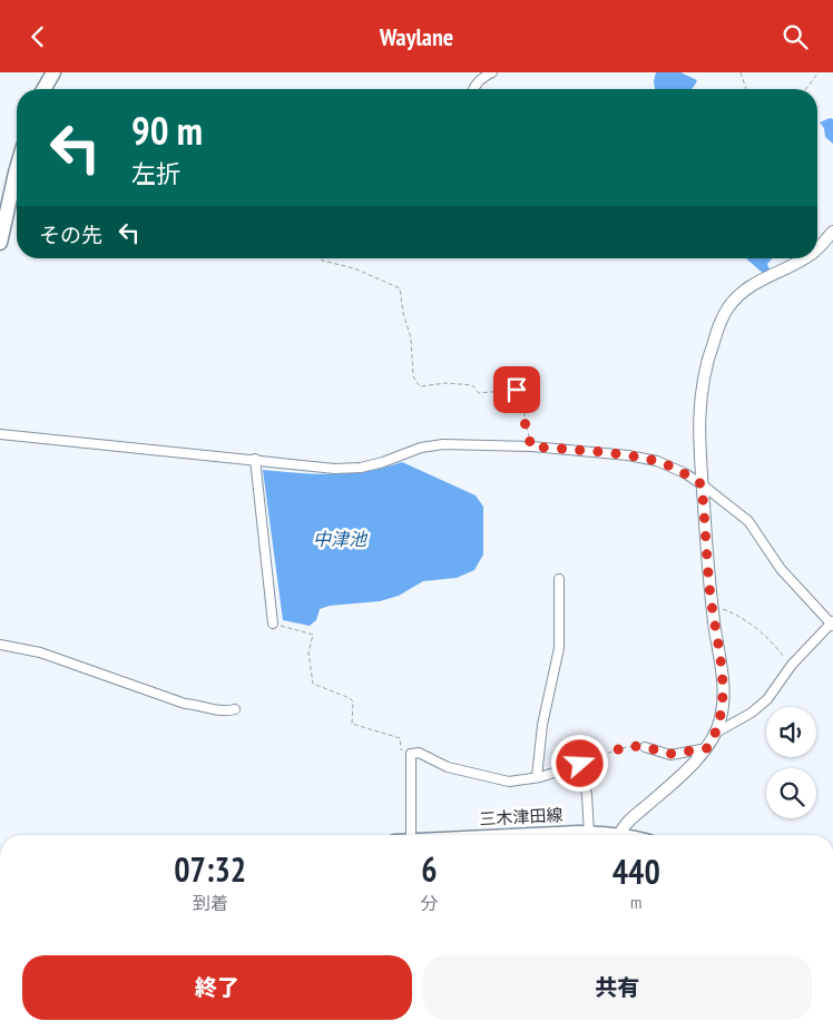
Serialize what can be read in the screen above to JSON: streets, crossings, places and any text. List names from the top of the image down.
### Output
{
  "streets": {
    "main road": ["三木津田線"]
  },
  "water": ["中津池"],
  "page": {
    "header": "Waylane",
    "turn": ["90 m", "左折"],
    "then": "その先",
    "eta": [
      "07:32",
      "到着",
      "6",
      "分",
      "440",
      "m"
    ],
    "buttons": ["終了", "共有"]
  }
}
